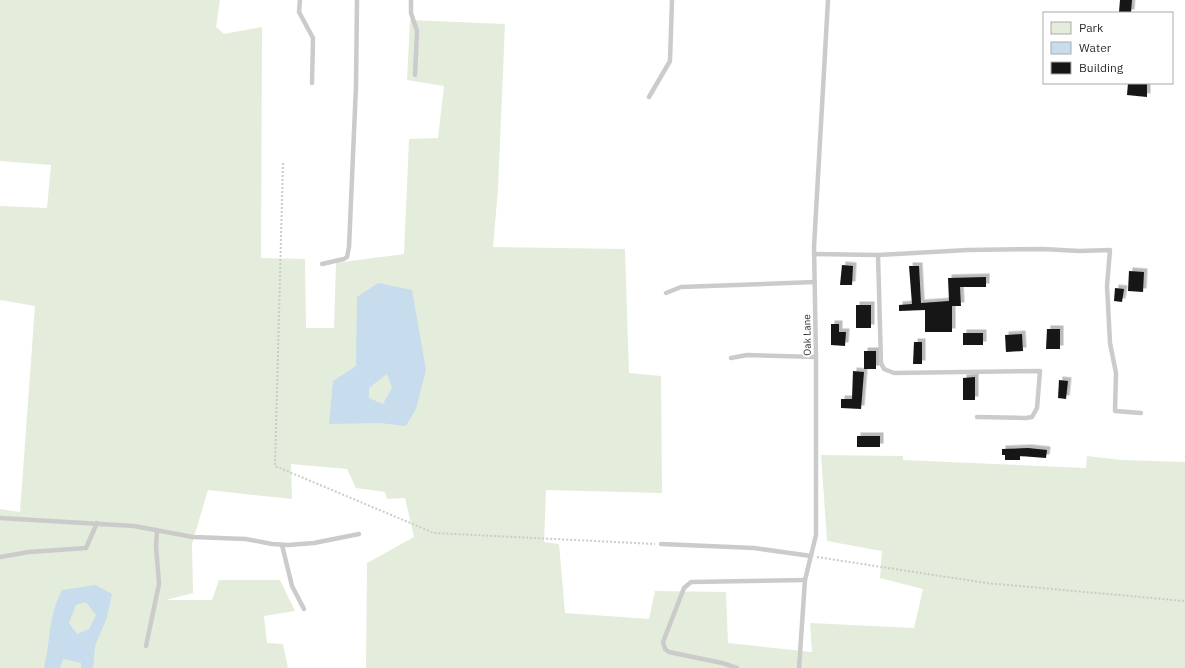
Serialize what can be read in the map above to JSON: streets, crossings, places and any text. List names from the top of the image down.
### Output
{
  "streets": {
    "lane": ["Oak Lane"]
  },
  "legend": ["Park", "Water", "Building"]
}
